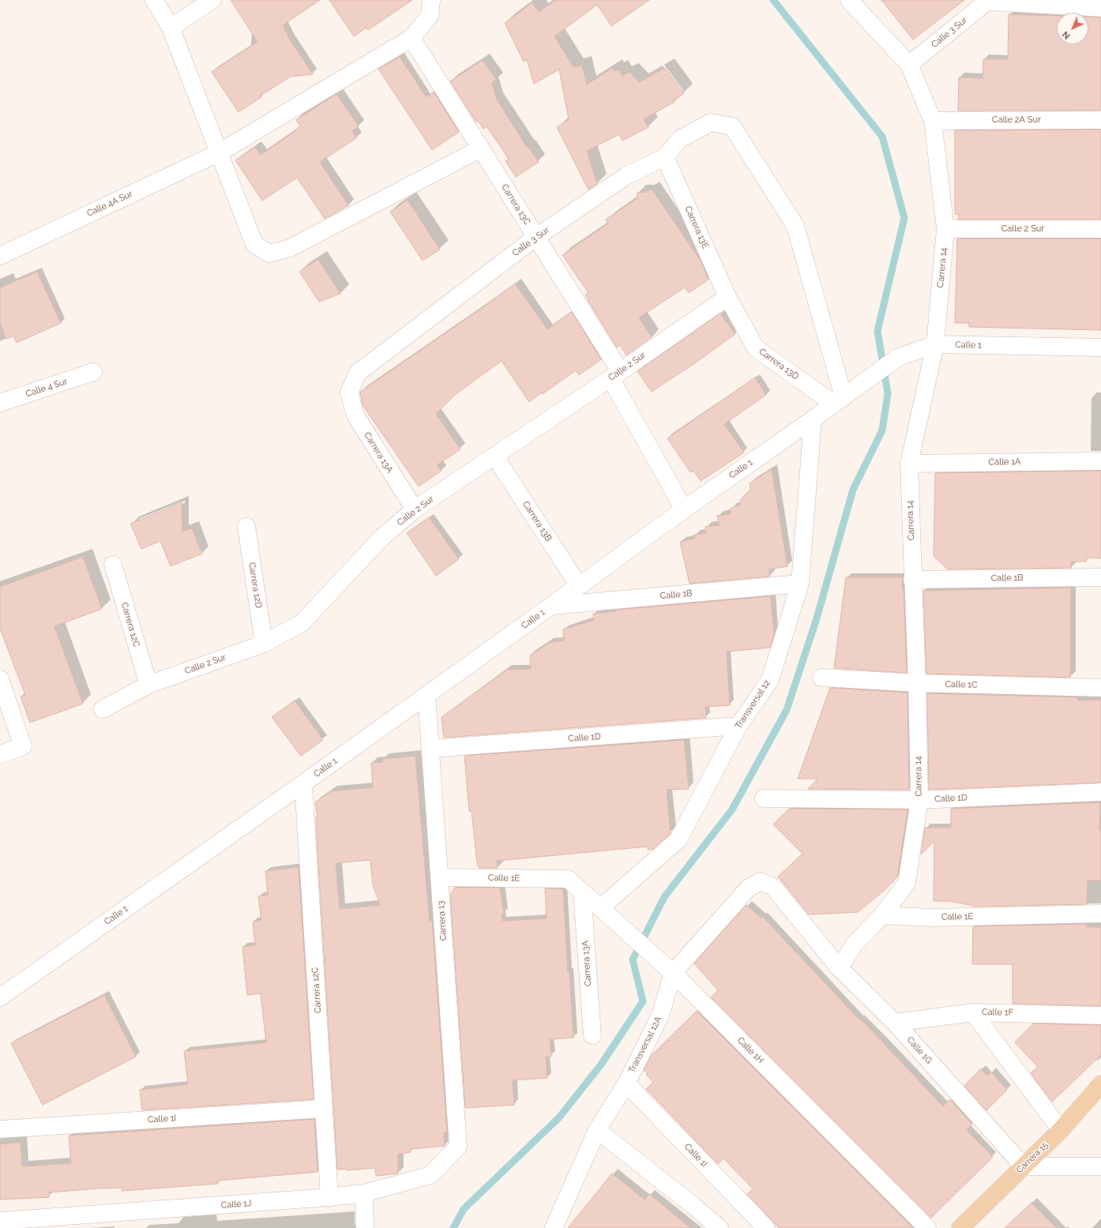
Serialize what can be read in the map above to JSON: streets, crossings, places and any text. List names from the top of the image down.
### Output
{
  "streets": {
    "main road": ["Carrera 15"],
    "street": [
      "Calle 3 Sur",
      "Calle 2A Sur",
      "Calle 4A Sur",
      "Carrera 13C",
      "Carrera 13E",
      "Calle 2 Sur",
      "Carrera 14",
      "Calle 1",
      "Carrera 13D",
      "Calle 4 Sur",
      "Carrera 13A",
      "Calle 1A",
      "Carrera 13B",
      "Calle 1B",
      "Carrera 12D",
      "Carrera 12C",
      "Calle 1C",
      "Transversal 12",
      "Calle 1D",
      "Calle 1E",
      "Carrera 13",
      "Calle 1F",
      "Transversal 12A",
      "Calle 1H",
      "Calle 1G",
      "Calle 1I",
      "Calle 1J"
    ]
  },
  "crossings": [
    ["Calle 3 Sur", "Carrera 13C"],
    ["Calle 3 Sur", "Carrera 13E"],
    ["Calle 3 Sur", "Carrera 14"],
    ["Calle 3 Sur", "Calle 1"],
    ["Calle 3 Sur", "Carrera 13D"],
    ["Calle 3 Sur", "Carrera 13A"],
    ["Calle 2A Sur", "Carrera 14"],
    ["Calle 4A Sur", "Carrera 13C"],
    ["Carrera 13C", "Calle 2 Sur"],
    ["Carrera 13C", "Calle 1"],
    ["Carrera 13E", "Calle 2 Sur"],
    ["Carrera 13E", "Carrera 13D"],
    ["Calle 2 Sur", "Carrera 14"],
    ["Calle 2 Sur", "Carrera 13D"],
    ["Calle 2 Sur", "Carrera 13A"],
    ["Calle 2 Sur", "Carrera 13B"],
    ["Calle 2 Sur", "Carrera 12D"],
    ["Calle 2 Sur", "Carrera 12C"],
    ["Carrera 14", "Calle 1"],
    ["Carrera 14", "Calle 1A"],
    ["Carrera 14", "Calle 1B"],
    ["Carrera 14", "Calle 1C"],
    ["Carrera 14", "Calle 1D"],
    ["Carrera 14", "Calle 1E"],
    ["Calle 1", "Carrera 13D"],
    ["Calle 1", "Carrera 13B"],
    ["Calle 1", "Calle 1B"],
    ["Calle 1", "Carrera 12C"],
    ["Calle 1", "Transversal 12"],
    ["Calle 1", "Carrera 13"],
    ["Carrera 13A", "Calle 1H"],
    ["Calle 1B", "Transversal 12"],
    ["Carrera 12C", "Calle 1I"],
    ["Carrera 12C", "Calle 1J"],
    ["Transversal 12", "Calle 1D"],
    ["Transversal 12", "Calle 1H"],
    ["Calle 1D", "Carrera 13"],
    ["Calle 1E", "Carrera 13"],
    ["Calle 1E", "Calle 1H"],
    ["Carrera 13", "Calle 1J"],
    ["Calle 1F", "Calle 1G"],
    ["Transversal 12A", "Calle 1H"],
    ["Transversal 12A", "Calle 1G"],
    ["Transversal 12A", "Calle 1I"],
    ["Calle 1G", "Carrera 15"]
  ],
  "north": "bottom left"
}
